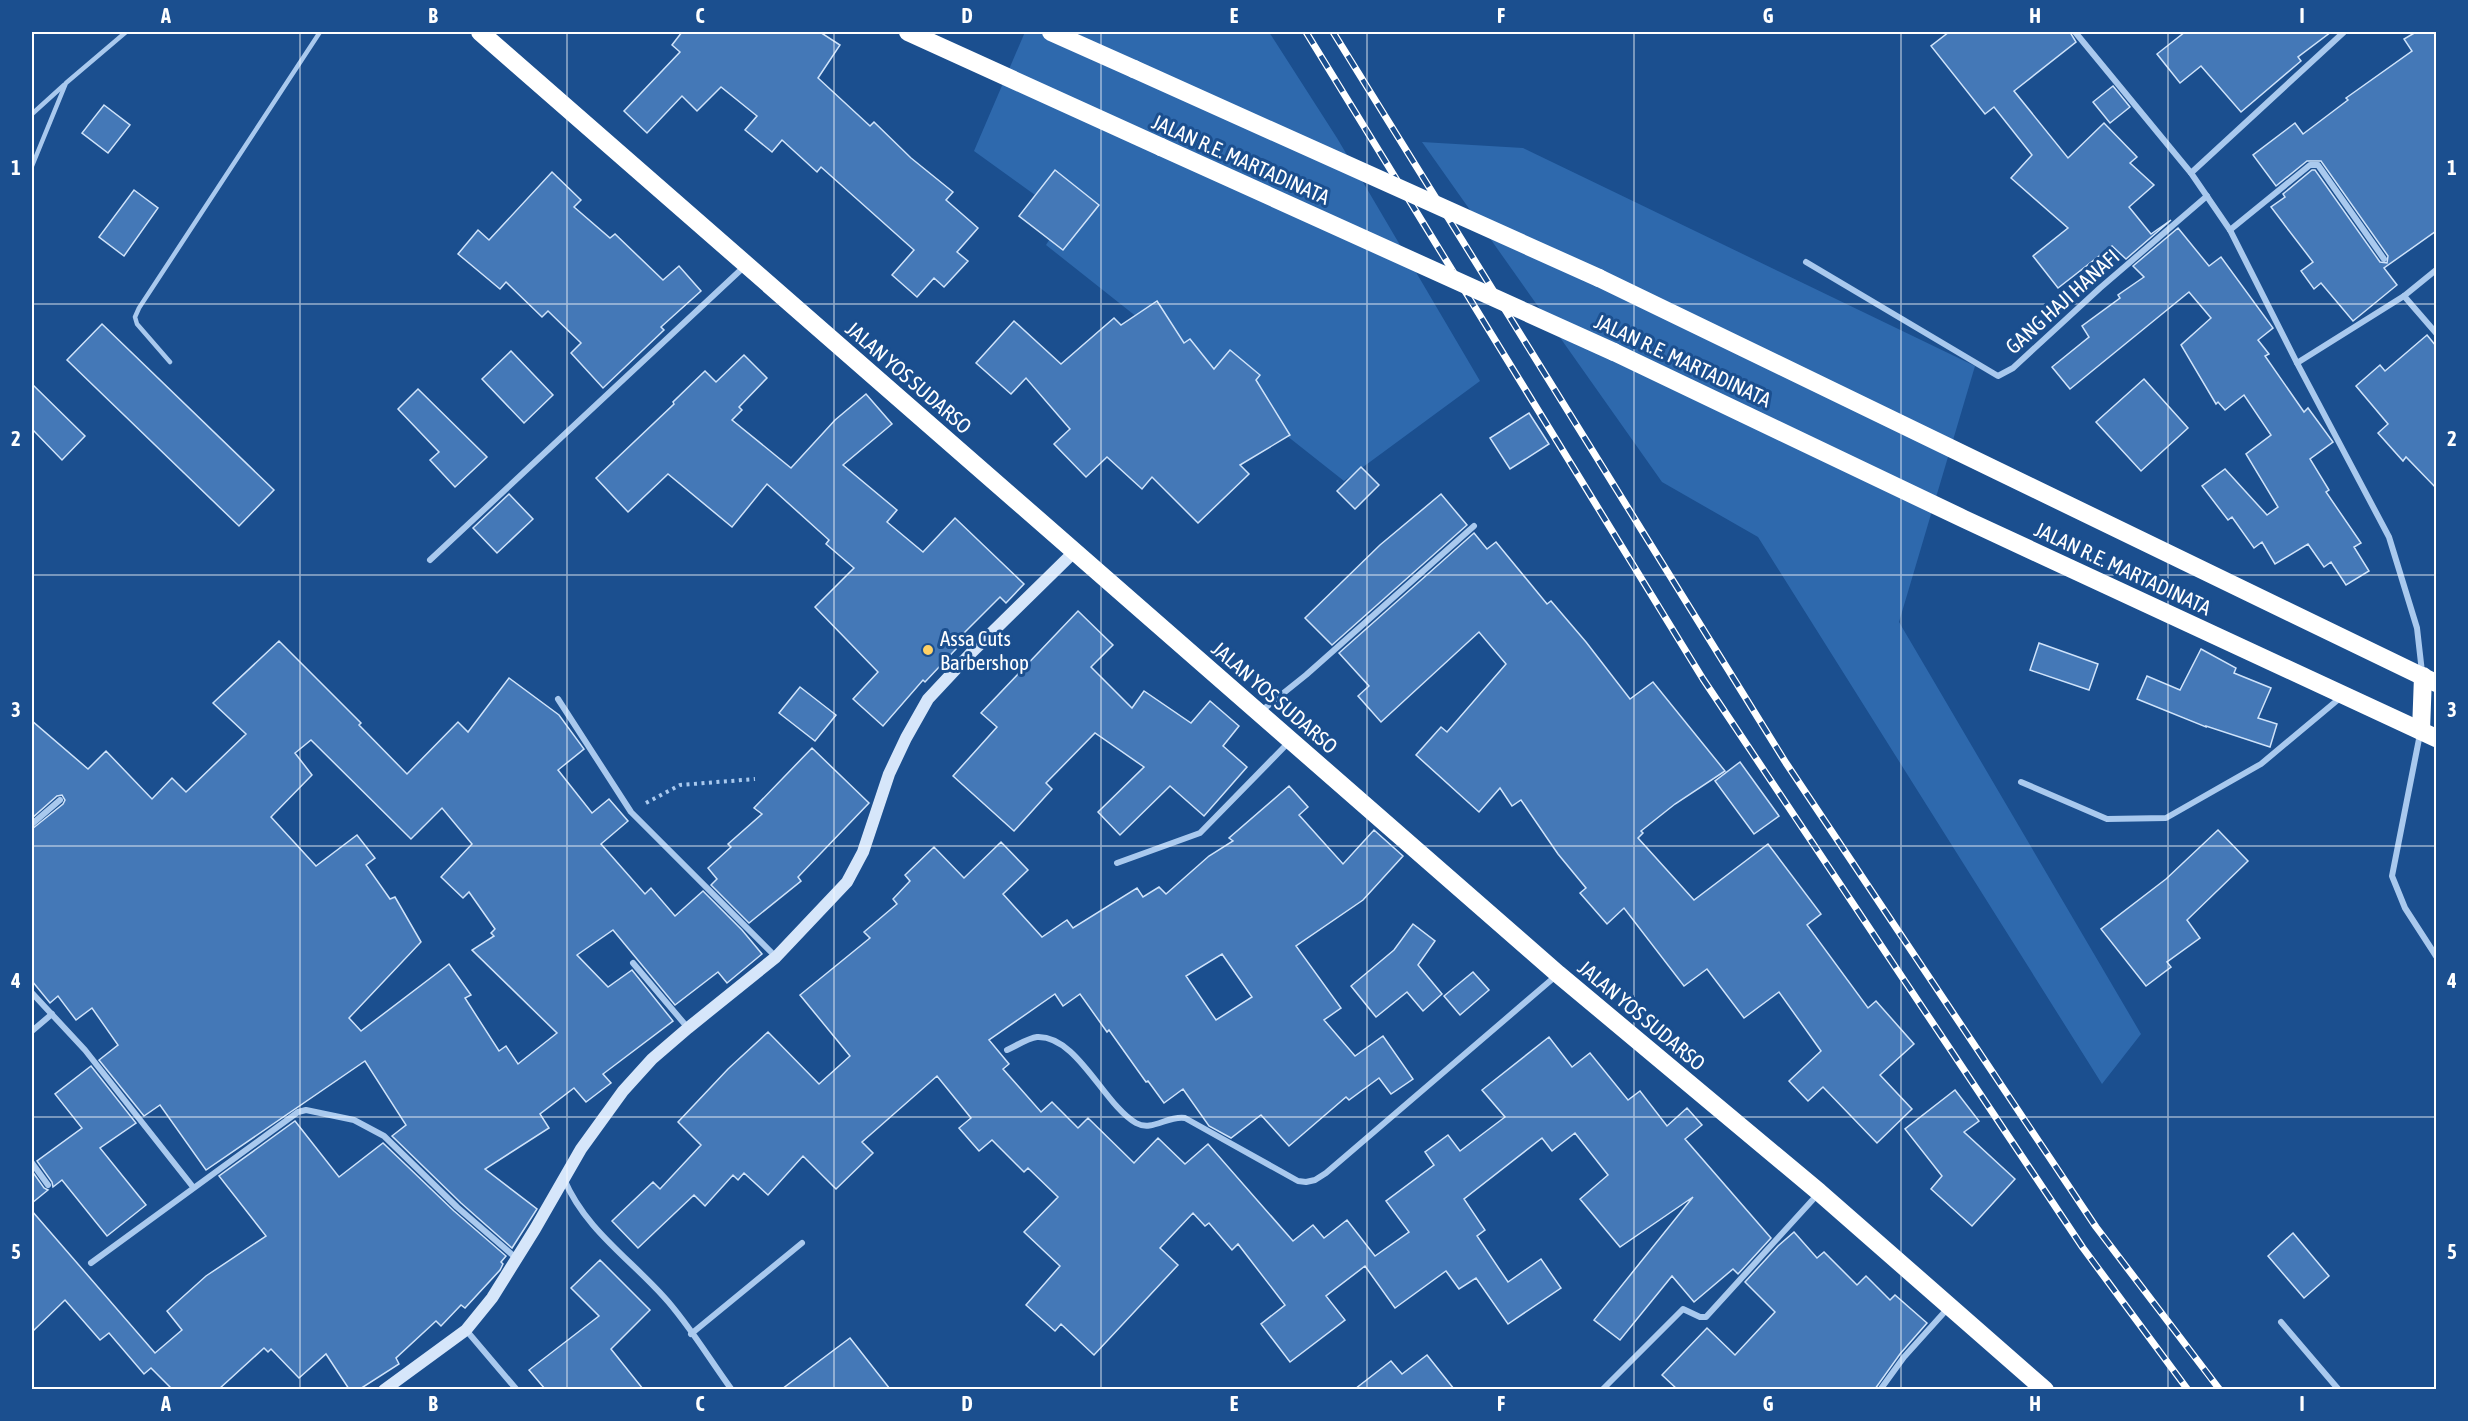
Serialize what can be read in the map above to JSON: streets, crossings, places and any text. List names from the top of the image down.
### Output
{
  "streets": {
    "highway": ["JALAN R.E. MARTADINATA", "JALAN YOS SUDARSO"],
    "street": ["GANG HAJI HANAFI"]
  },
  "places": ["Assa Cuts Barbershop"],
  "grid": {
    "columns": [
      "A",
      "B",
      "C",
      "D",
      "E",
      "F",
      "G",
      "H",
      "I"
    ],
    "rows": [
      "1",
      "2",
      "3",
      "4",
      "5"
    ]
  }
}
